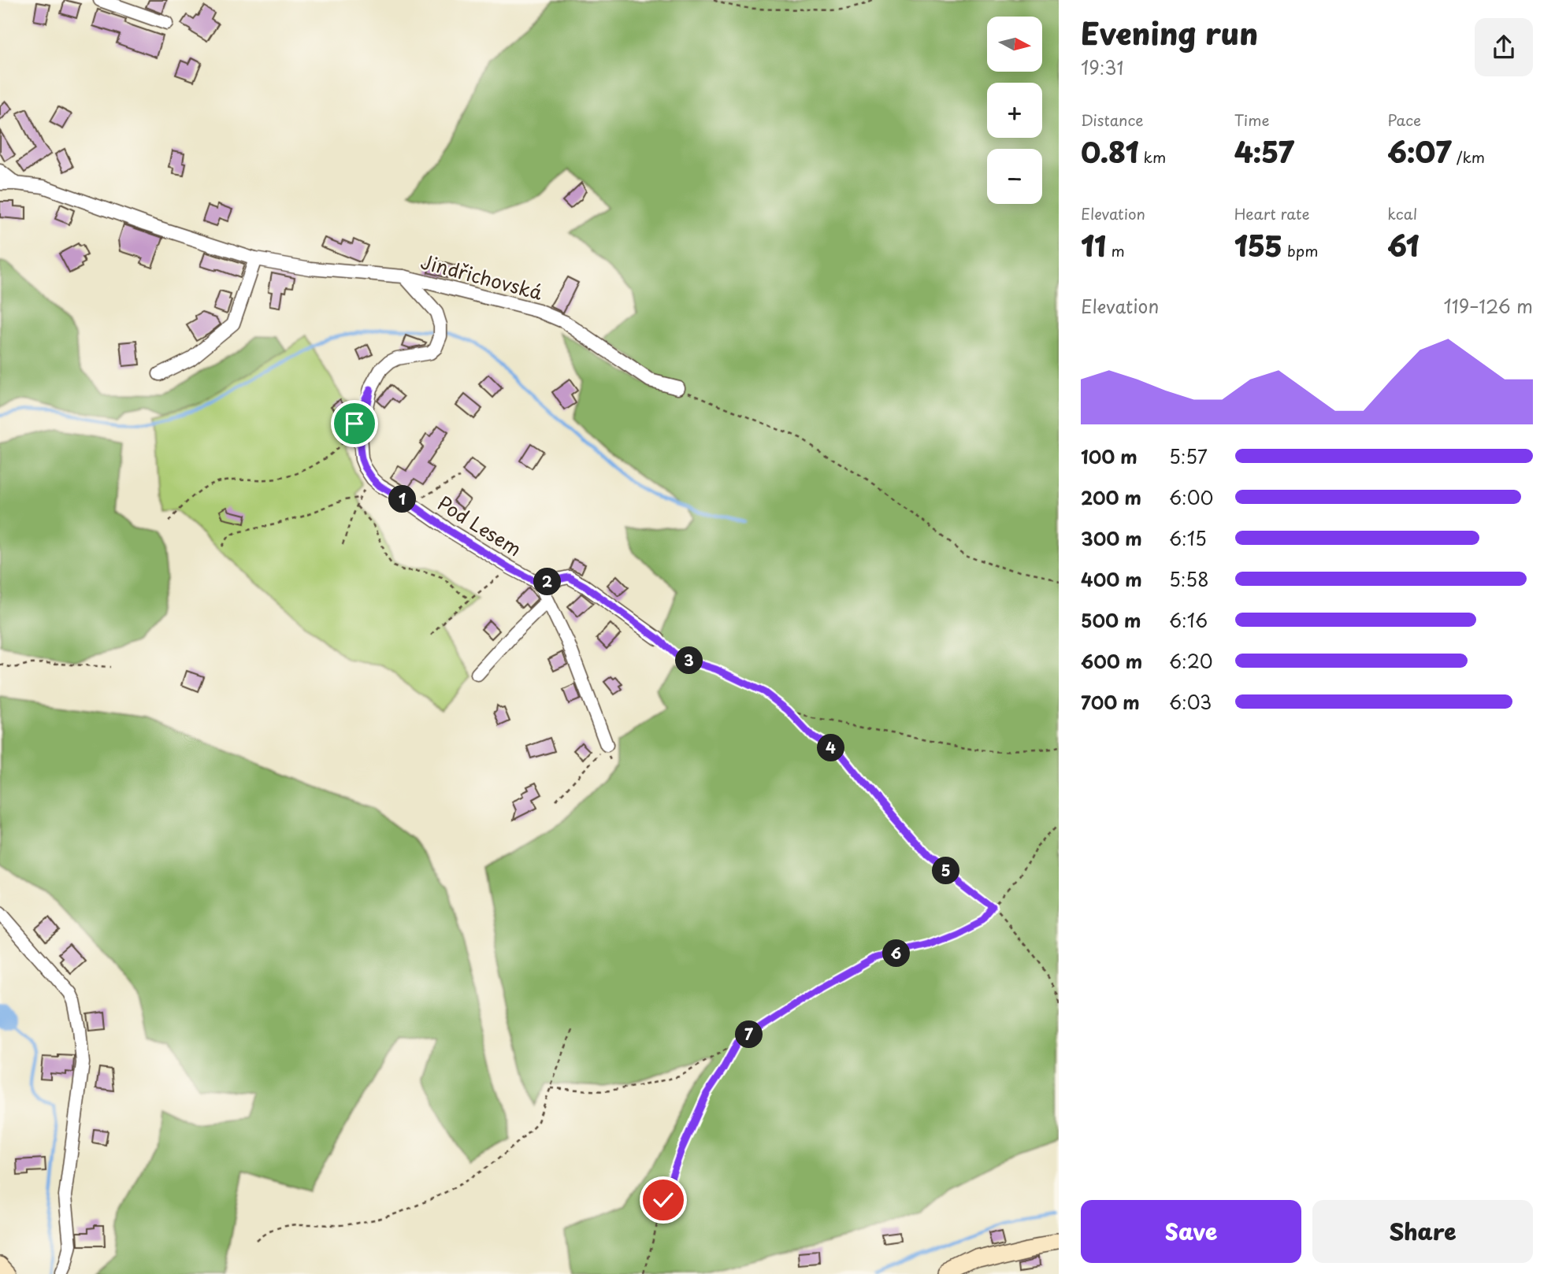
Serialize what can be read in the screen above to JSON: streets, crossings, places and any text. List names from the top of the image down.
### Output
{
  "streets": {
    "street": ["Jindřichovská", "Pod Lesem"]
  },
  "crossings": [
    ["Jindřichovská", "Pod Lesem"]
  ],
  "north": "right",
  "page": {
    "heading": ["Evening run", "19:31"],
    "map_buttons": ["+", "−"],
    "stats": [
      ["Distance", "0.81 km"],
      ["Time", "4:57"],
      ["Pace", "6:07 /km"],
      ["Elevation", "11 m"],
      ["Heart rate", "155 bpm"],
      ["kcal", "61"]
    ],
    "chart": ["Elevation", "119–126 m"],
    "list": [
      {
        "name": "100 m",
        "note": "5:57"
      },
      {
        "name": "200 m",
        "note": "6:00"
      },
      {
        "name": "300 m",
        "note": "6:15"
      },
      {
        "name": "400 m",
        "note": "5:58"
      },
      {
        "name": "500 m",
        "note": "6:16"
      },
      {
        "name": "600 m",
        "note": "6:20"
      },
      {
        "name": "700 m",
        "note": "6:03"
      }
    ],
    "pins": [
      "1",
      "2",
      "3",
      "4",
      "5",
      "6",
      "7"
    ],
    "buttons": ["Save", "Share"]
  }
}
